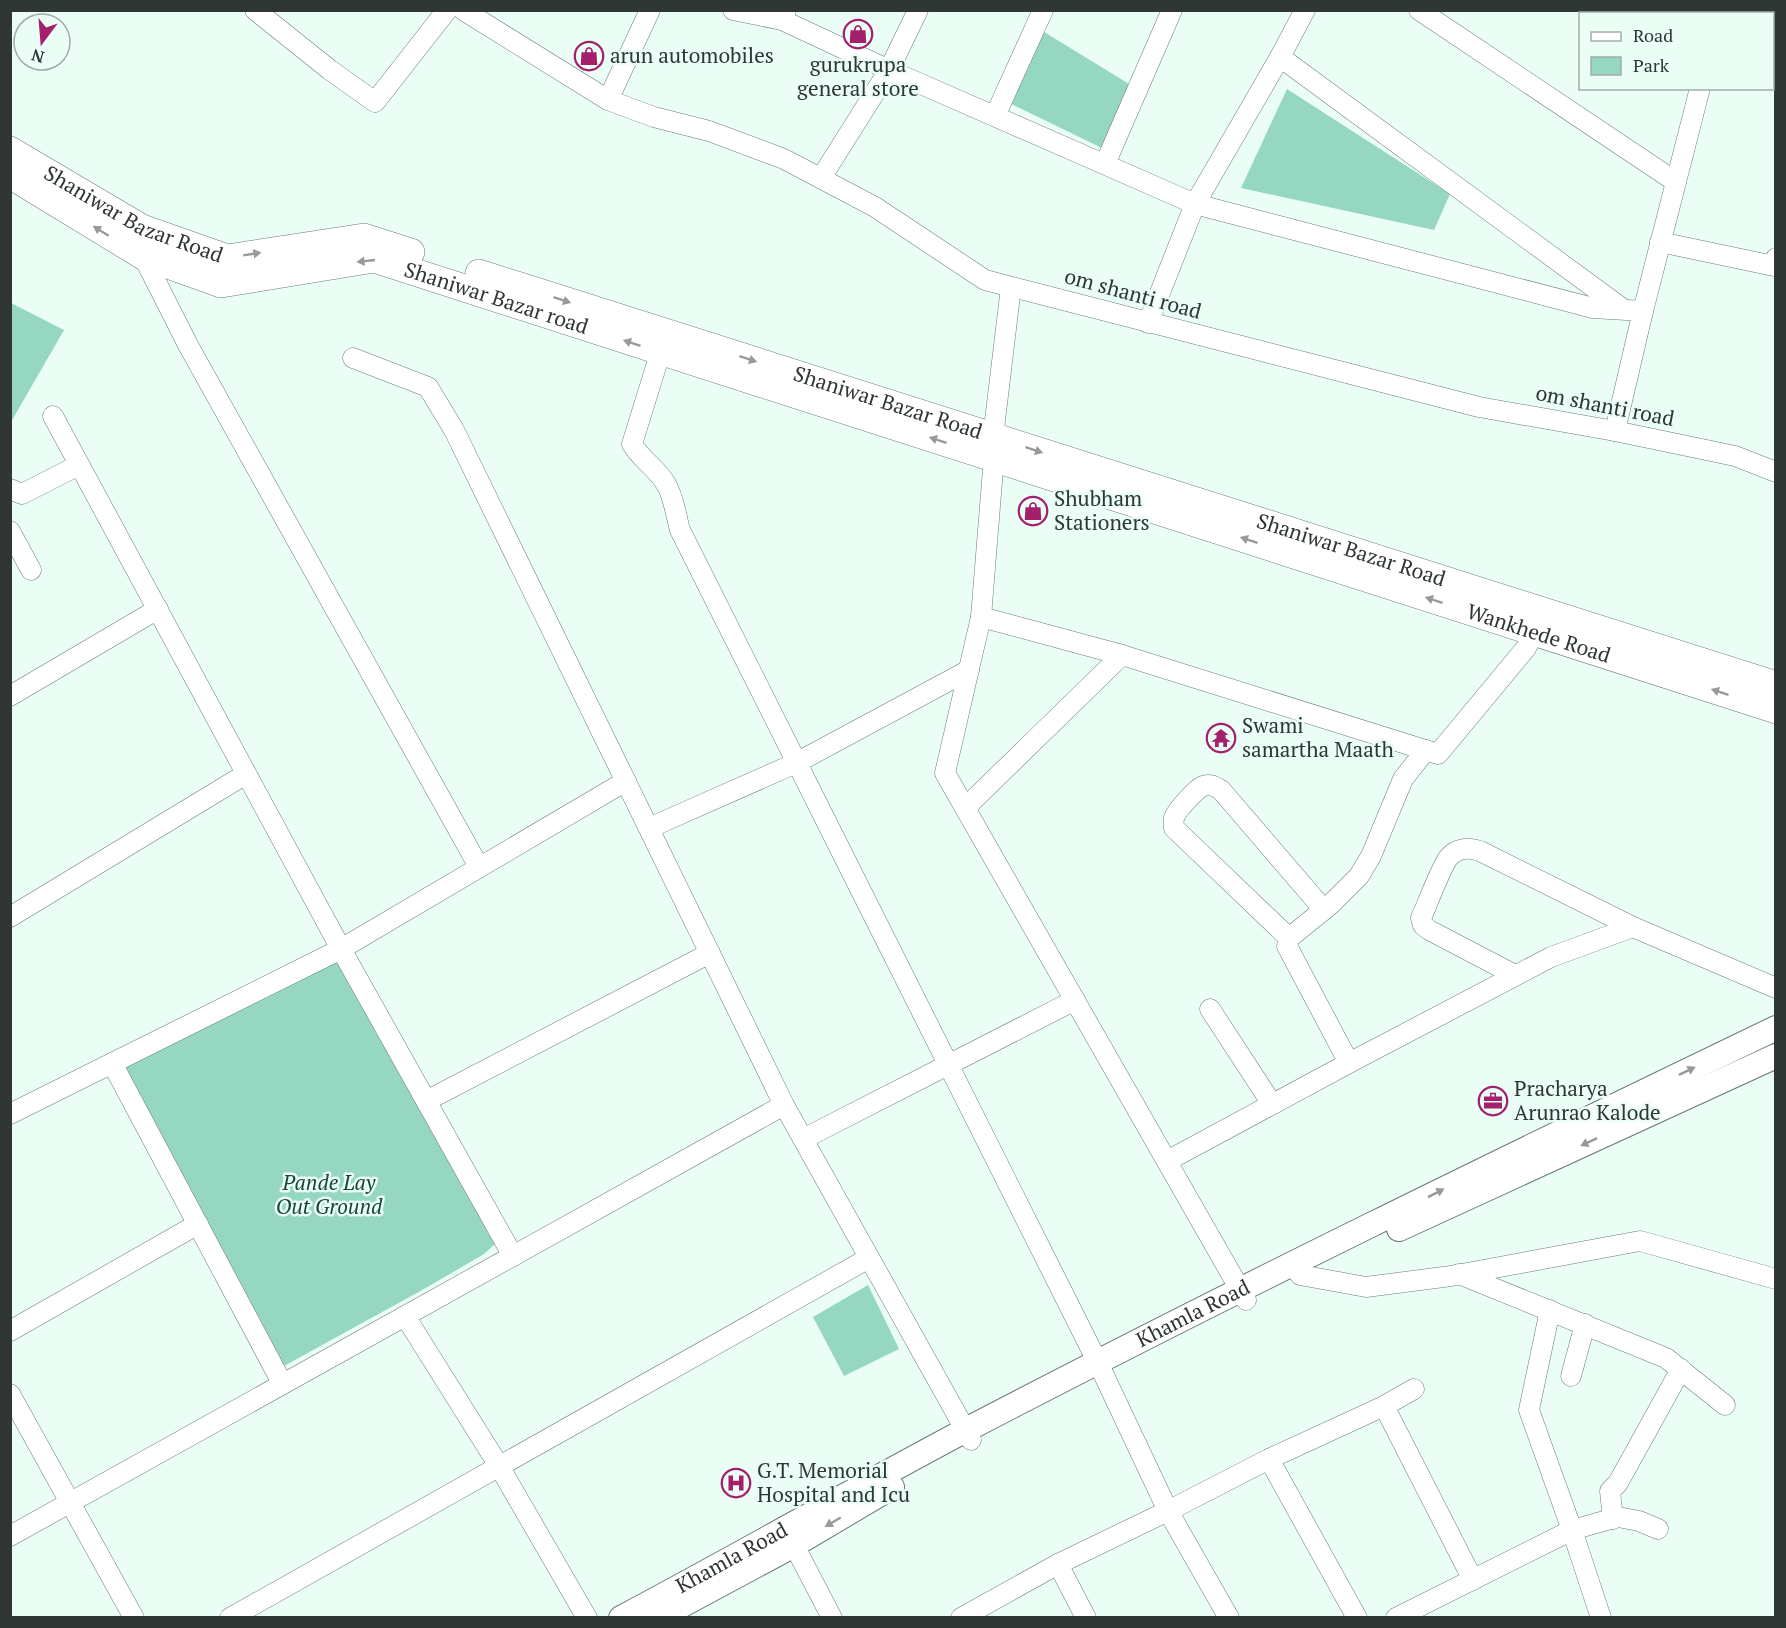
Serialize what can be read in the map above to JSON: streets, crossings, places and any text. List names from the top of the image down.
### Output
{
  "streets": {
    "main road": ["Shaniwar Bazar Road", "Shaniwar Bazar road", "Wankhede Road"],
    "street": ["om shanti road", "Khamla Road"]
  },
  "crossings": [
    ["Shaniwar Bazar Road", "Shaniwar Bazar road"],
    ["Shaniwar Bazar Road", "Wankhede Road"],
    ["Shaniwar Bazar road", "Wankhede Road"]
  ],
  "one_way": ["Shaniwar Bazar Road", "Shaniwar Bazar road", "Wankhede Road"],
  "parks": ["Pande Lay Out Ground"],
  "places": {
    "shop": ["gurukrupa general store", "arun automobiles", "Shubham Stationers"],
    "temple": ["Swami samartha Maath"],
    "office": ["Pracharya Arunrao Kalode"],
    "hospital": ["G.T. Memorial Hospital and Icu"]
  },
  "legend": ["Road", "Park"],
  "north": "bottom"
}
